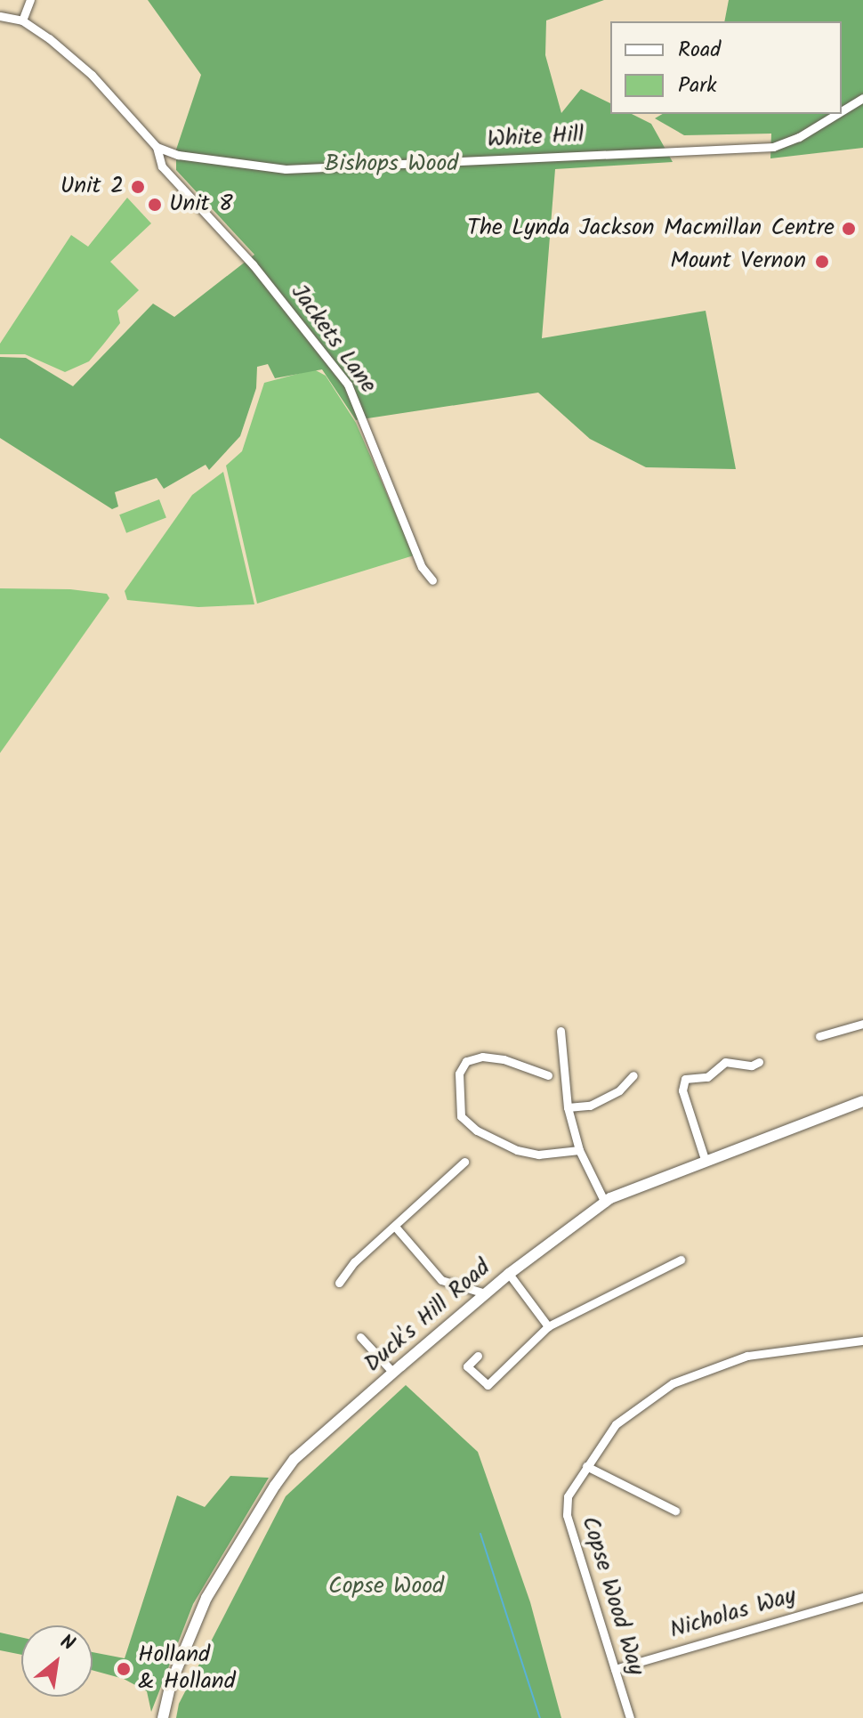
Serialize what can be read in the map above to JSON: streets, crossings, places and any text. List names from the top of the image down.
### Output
{
  "streets": {
    "main road": ["Duck's Hill Road"],
    "street": [
      "White Hill",
      "Jackets Lane",
      "Copse Wood Way",
      "Nicholas Way"
    ]
  },
  "crossings": [
    ["White Hill", "Jackets Lane"],
    ["Copse Wood Way", "Nicholas Way"]
  ],
  "parks": ["Bishops Wood", "Copse Wood"],
  "places": [
    "Unit 2",
    "Unit 8",
    "The Lynda Jackson Macmillan Centre",
    "Mount Vernon",
    "Holland & Holland"
  ],
  "legend": ["Road", "Park"],
  "north": "top right"
}
